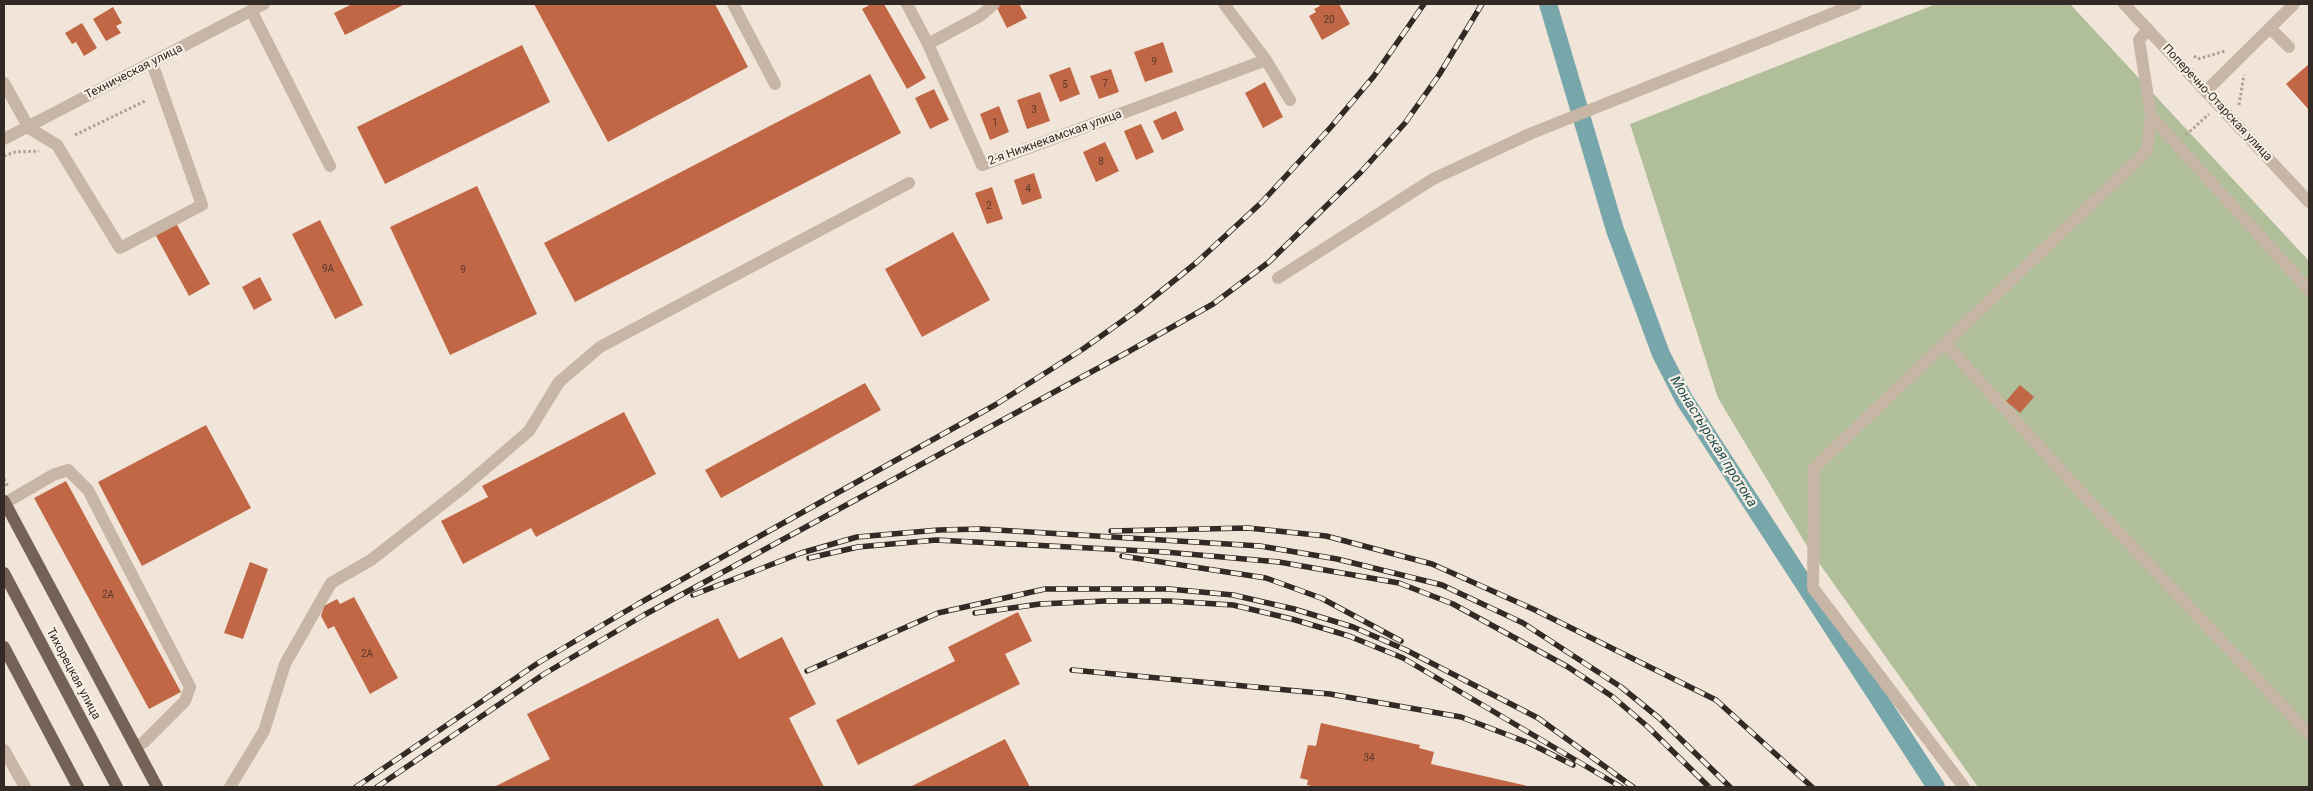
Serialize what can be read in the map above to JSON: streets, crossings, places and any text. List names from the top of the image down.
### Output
{
  "streets": {
    "main road": ["Тихорецкая улица"],
    "street": ["Техническая улица", "Поперечно-Отарская улица", "2-я Нижнекамская улица"]
  },
  "water": ["Монастырская протока"],
  "house_numbers": [
    "20",
    "9",
    "7",
    "5",
    "3",
    "1",
    "8",
    "4",
    "2",
    "9А",
    "9",
    "2А",
    "2А",
    "34"
  ]
}
